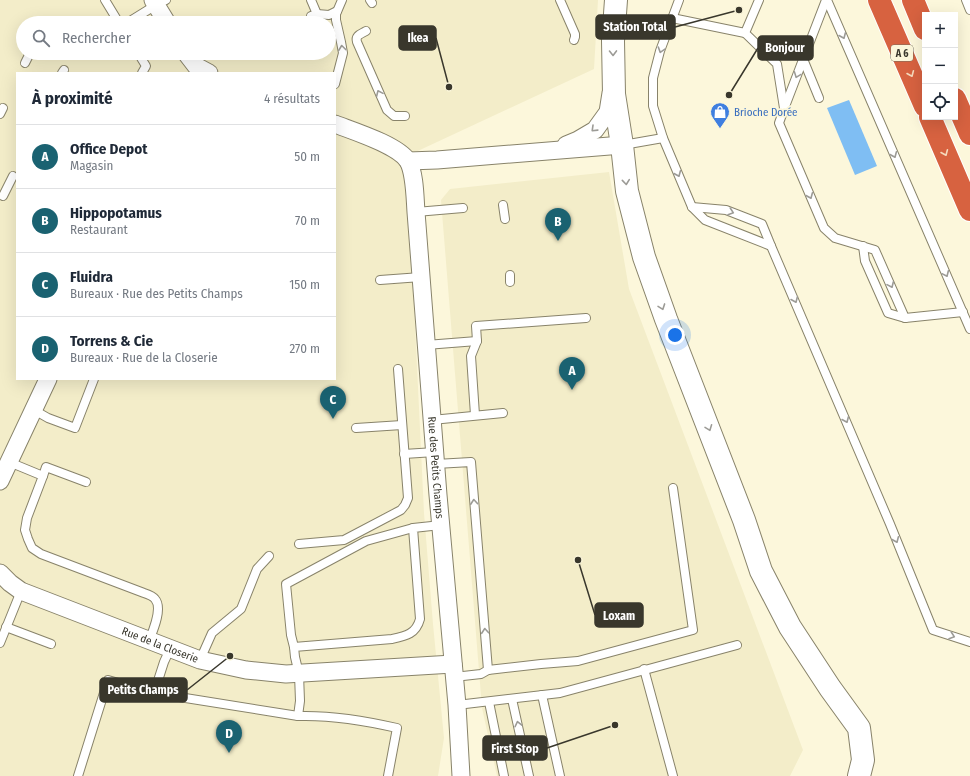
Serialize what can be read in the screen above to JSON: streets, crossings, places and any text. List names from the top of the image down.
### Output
{
  "streets": {
    "highway": ["A 6"],
    "street": ["Rue des Petits Champs", "Rue de la Closerie"]
  },
  "crossings": [
    ["Rue des Petits Champs", "Rue de la Closerie"]
  ],
  "places": {
    "other": [
      "Station Total",
      "Ikea",
      "Bonjour",
      "Loxam",
      "Petits Champs",
      "First Stop"
    ],
    "shop": ["Brioche Dorée"]
  },
  "page": {
    "map_buttons": ["+", "−"],
    "search": "Rechercher",
    "heading": ["À proximité", "4 résultats"],
    "list": [
      {
        "mark": "A",
        "name": "Office Depot",
        "note": "Magasin",
        "value": "50 m"
      },
      {
        "mark": "B",
        "name": "Hippopotamus",
        "note": "Restaurant",
        "value": "70 m"
      },
      {
        "mark": "C",
        "name": "Fluidra",
        "note": "Bureaux · Rue des Petits Champs",
        "value": "150 m"
      },
      {
        "mark": "D",
        "name": "Torrens & Cie",
        "note": "Bureaux · Rue de la Closerie",
        "value": "270 m"
      }
    ],
    "pins": [
      "B",
      "A",
      "C",
      "D"
    ]
  }
}
